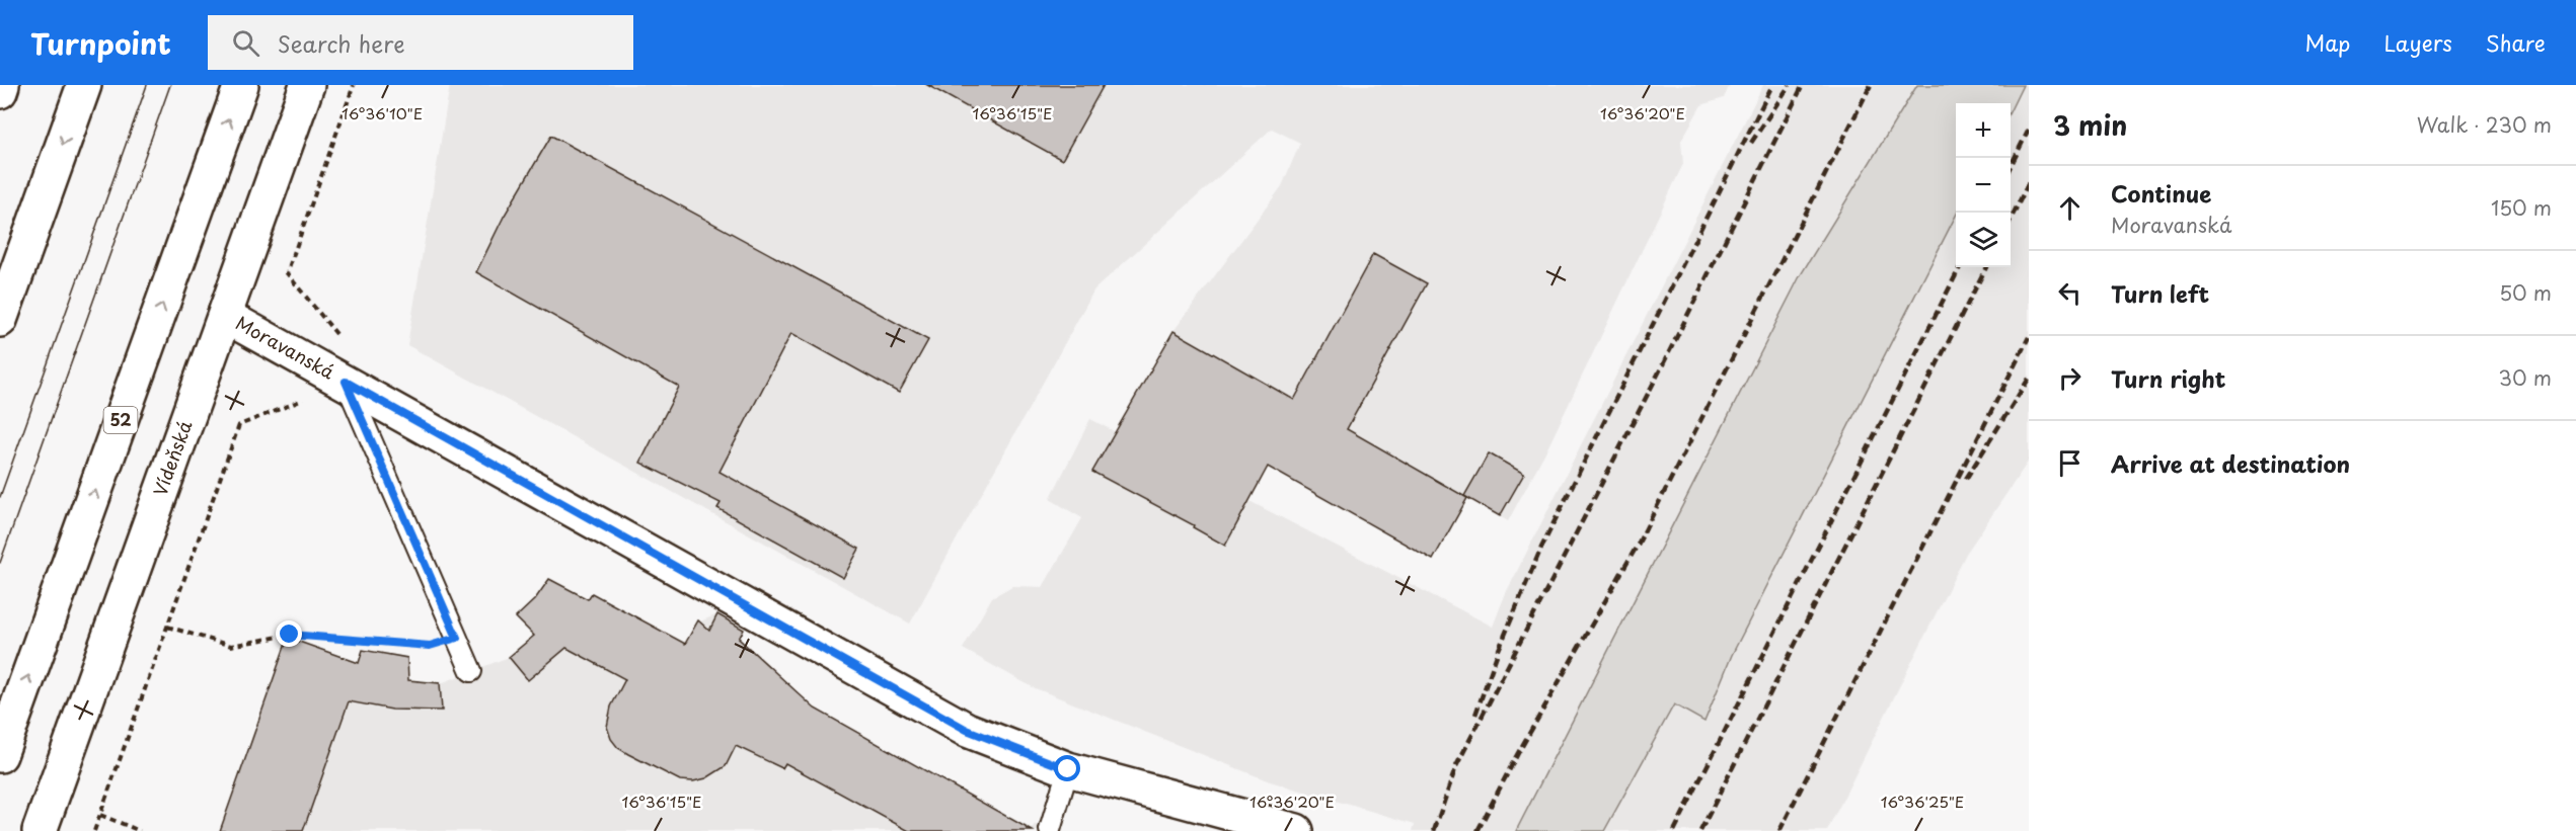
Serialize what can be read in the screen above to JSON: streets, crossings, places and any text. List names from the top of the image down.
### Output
{
  "streets": {
    "main road": ["Moravanská", "52", "Vídeňská"]
  },
  "crossings": [
    ["Moravanská", "Vídeňská"]
  ],
  "page": {
    "header": "Turnpoint",
    "search": "Search here",
    "nav": ["Map", "Layers", "Share"],
    "heading": ["3 min", "Walk · 230 m"],
    "map_buttons": ["+", "−"],
    "list": [
      ["Continue", "Moravanská", "150 m"],
      ["Turn left", "50 m"],
      ["Turn right", "30 m"],
      "Arrive at destination"
    ]
  },
  "coordinates": [
    "16°36'10\"E",
    "16°36'15\"E",
    "16°36'20\"E",
    "16°36'25\"E"
  ]
}
